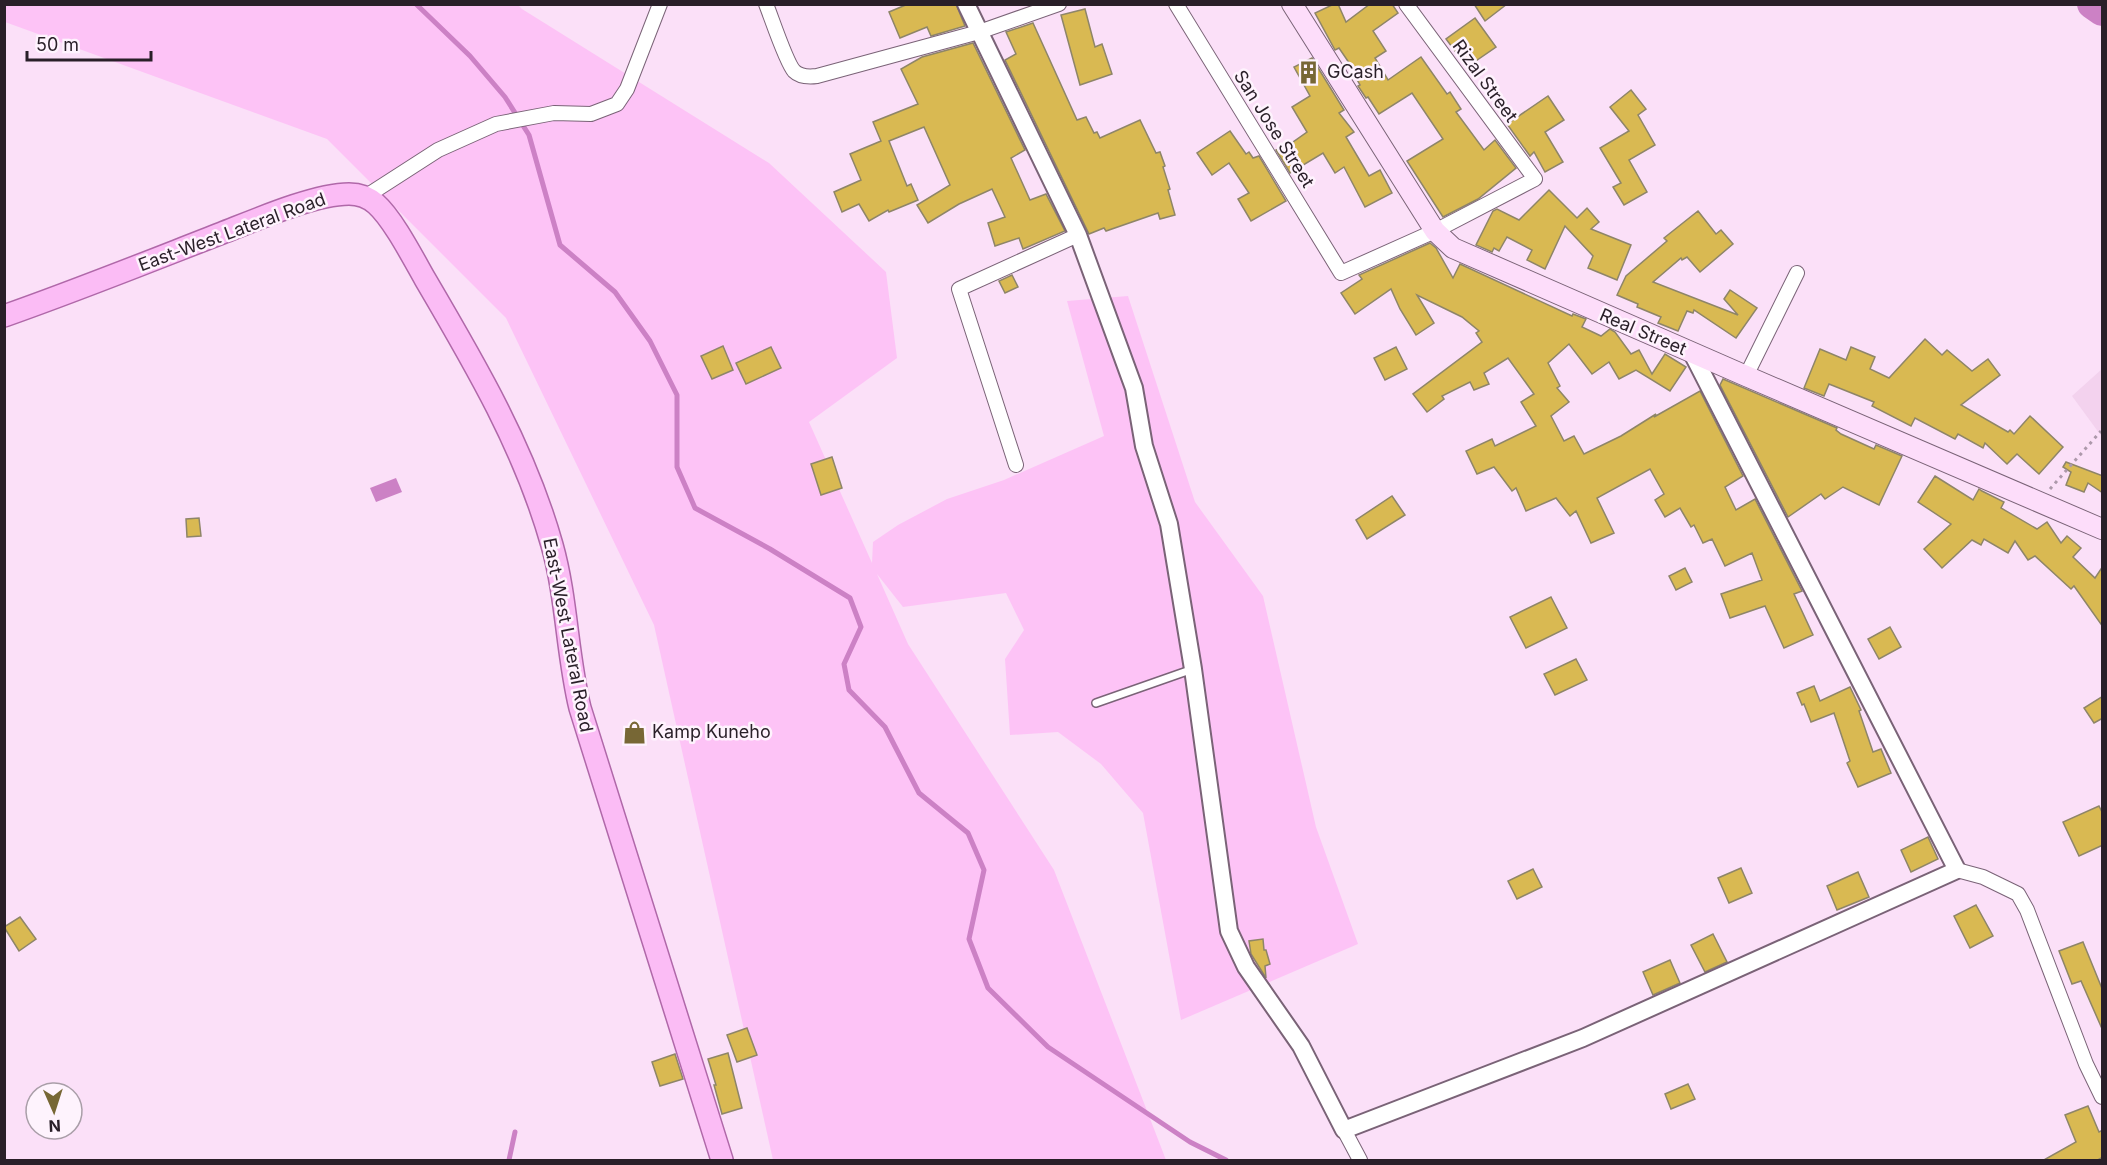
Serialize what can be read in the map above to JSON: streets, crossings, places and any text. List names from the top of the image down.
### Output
{
  "streets": {
    "main road": ["East-West Lateral Road", "Real Street"],
    "street": ["Rizal Street", "San Jose Street"]
  },
  "crossings": [
    ["Rizal Street", "San Jose Street"],
    ["Rizal Street", "Real Street"],
    ["San Jose Street", "Real Street"]
  ],
  "places": {
    "building": ["GCash"],
    "shop": ["Kamp Kuneho"]
  },
  "scale_bar": "50 m",
  "north": "bottom"
}
